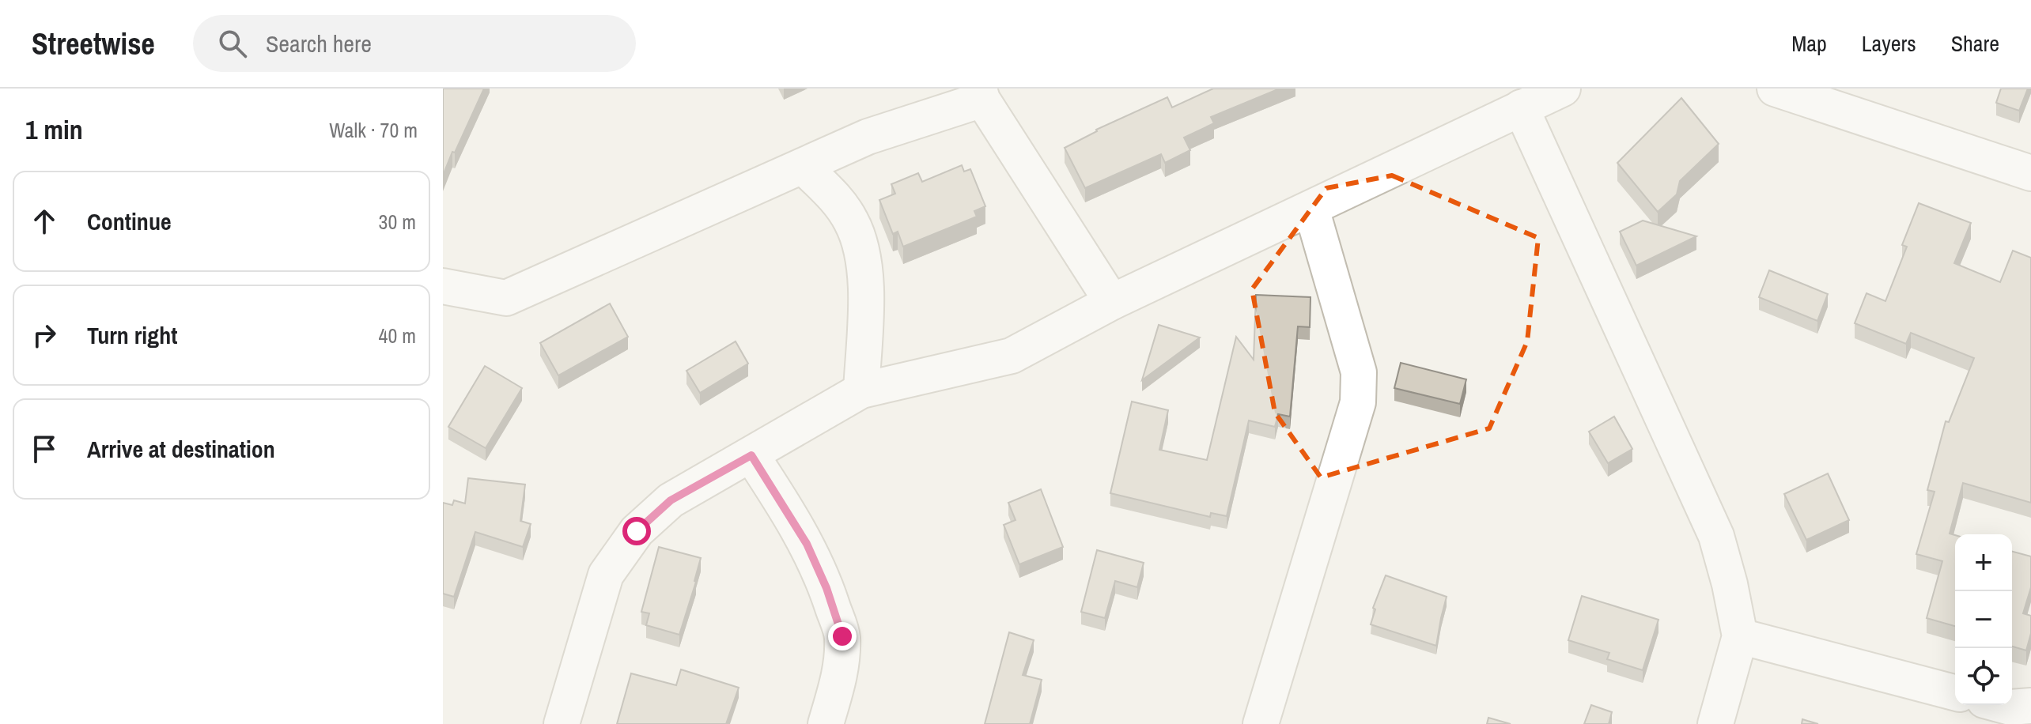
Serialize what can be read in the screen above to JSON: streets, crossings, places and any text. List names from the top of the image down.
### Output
{
  "page": {
    "header": "Streetwise",
    "search": "Search here",
    "nav": ["Map", "Layers", "Share"],
    "heading": ["1 min", "Walk · 70 m"],
    "list": [
      ["Continue", "30 m"],
      ["Turn right", "40 m"],
      "Arrive at destination"
    ],
    "map_buttons": ["+", "−"]
  }
}
